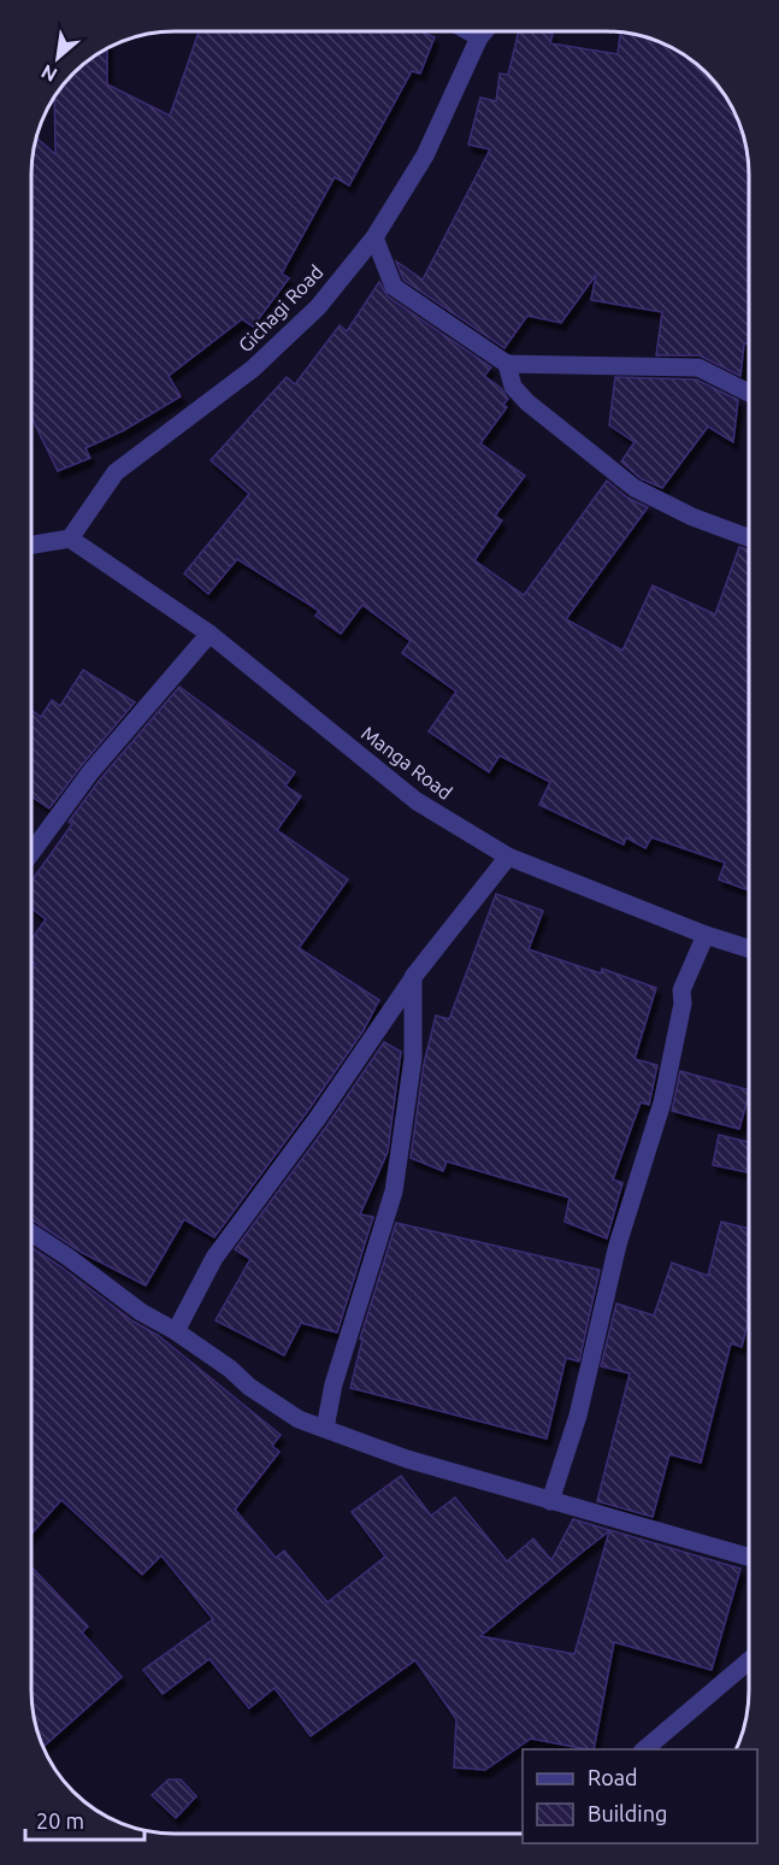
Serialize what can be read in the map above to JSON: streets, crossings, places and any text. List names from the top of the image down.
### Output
{
  "streets": {
    "street": ["Gichagi Road", "Manga Road"]
  },
  "crossings": [
    ["Gichagi Road", "Manga Road"]
  ],
  "legend": ["Road", "Building"],
  "scale_bar": "20 m",
  "north": "bottom left"
}
